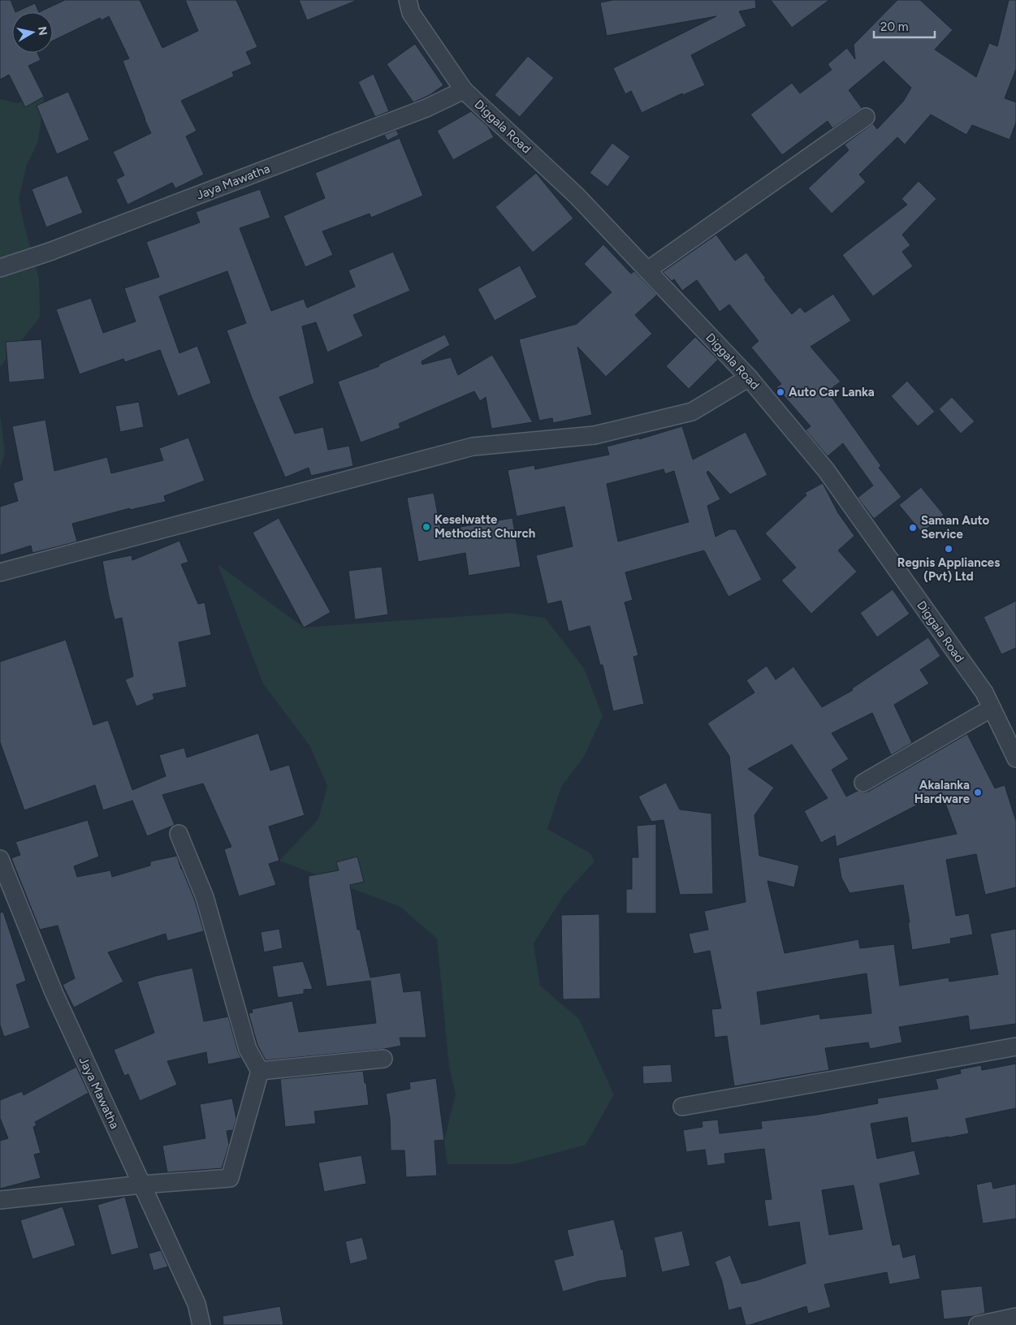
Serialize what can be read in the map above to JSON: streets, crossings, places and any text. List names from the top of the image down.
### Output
{
  "streets": {
    "street": ["Diggala Road", "Jaya Mawatha"]
  },
  "crossings": [
    ["Diggala Road", "Jaya Mawatha"]
  ],
  "places": [
    "Auto Car Lanka",
    "Keselwatte Methodist Church",
    "Saman Auto Service",
    "Regnis Appliances (Pvt) Ltd",
    "Akalanka Hardware"
  ],
  "scale_bar": "20 m",
  "north": "right"
}
